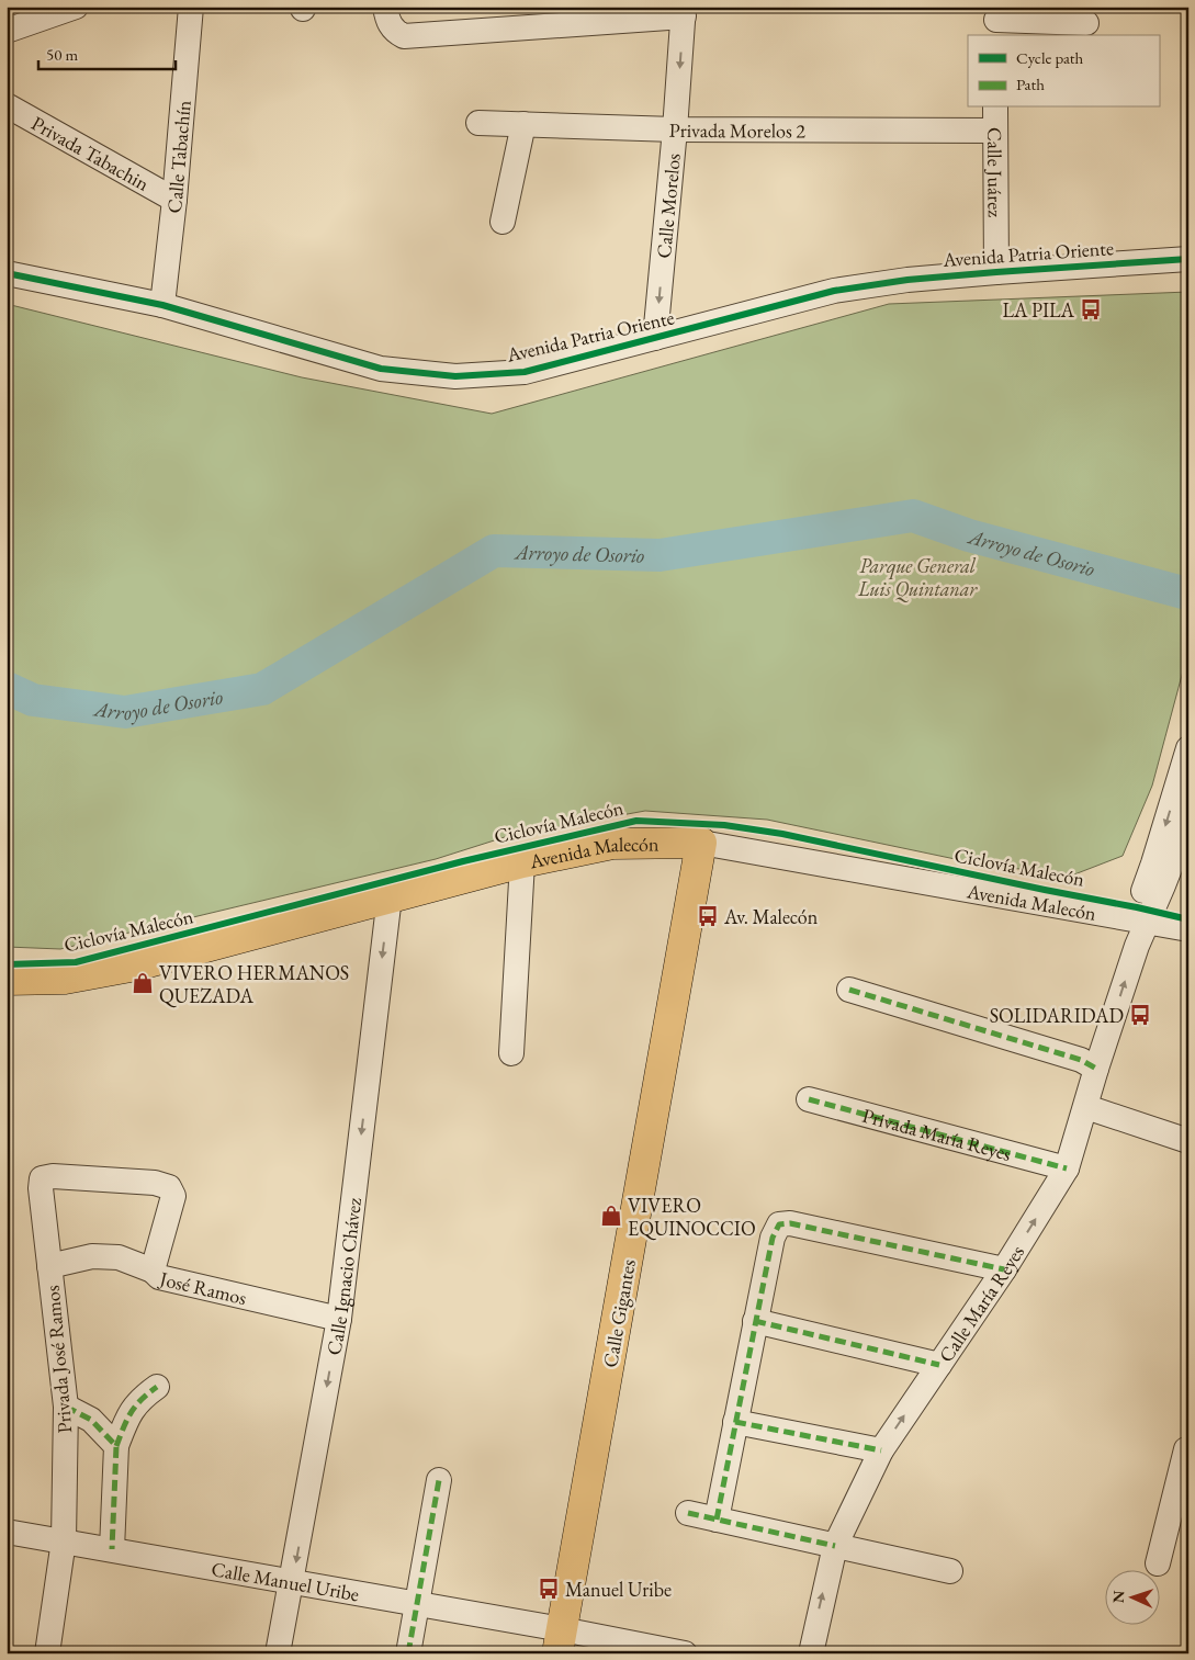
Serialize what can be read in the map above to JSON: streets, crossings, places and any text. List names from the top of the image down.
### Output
{
  "streets": {
    "main road": ["Avenida Malecón", "Calle Gigantes"],
    "street": [
      "Privada Morelos 2",
      "Privada Tabachin",
      "Calle Tabachín",
      "Calle Juárez",
      "Calle Morelos",
      "Avenida Patria Oriente",
      "Privada María Reyes",
      "Calle Ignacio Chávez",
      "José Ramos",
      "Calle María Reyes",
      "Privada José Ramos",
      "Calle Manuel Uribe"
    ],
    "cycle path": ["Ciclovía Malecón"]
  },
  "crossings": [
    ["Privada Morelos 2", "Calle Juárez"],
    ["Privada Morelos 2", "Calle Morelos"],
    ["Privada Tabachin", "Calle Tabachín"],
    ["Calle Tabachín", "Avenida Patria Oriente"],
    ["Calle Juárez", "Avenida Patria Oriente"],
    ["Calle Morelos", "Avenida Patria Oriente"],
    ["Avenida Malecón", "Calle Ignacio Chávez"],
    ["Avenida Malecón", "Calle María Reyes"],
    ["Avenida Malecón", "Calle Gigantes"],
    ["Privada María Reyes", "Calle María Reyes"],
    ["Calle Ignacio Chávez", "José Ramos"],
    ["Calle Ignacio Chávez", "Calle Manuel Uribe"],
    ["José Ramos", "Privada José Ramos"],
    ["Calle Gigantes", "Calle Manuel Uribe"],
    ["Privada José Ramos", "Calle Manuel Uribe"]
  ],
  "water": ["Arroyo de Osorio"],
  "parks": ["Parque General Luis Quintanar"],
  "places": {
    "bus stop": [
      "LA PILA",
      "Av. Malecón",
      "SOLIDARIDAD",
      "Manuel Uribe"
    ],
    "shop": ["VIVERO HERMANOS QUEZADA", "VIVERO EQUINOCCIO"]
  },
  "legend": ["Cycle path", "Path"],
  "scale_bar": "50 m",
  "north": "left"
}
